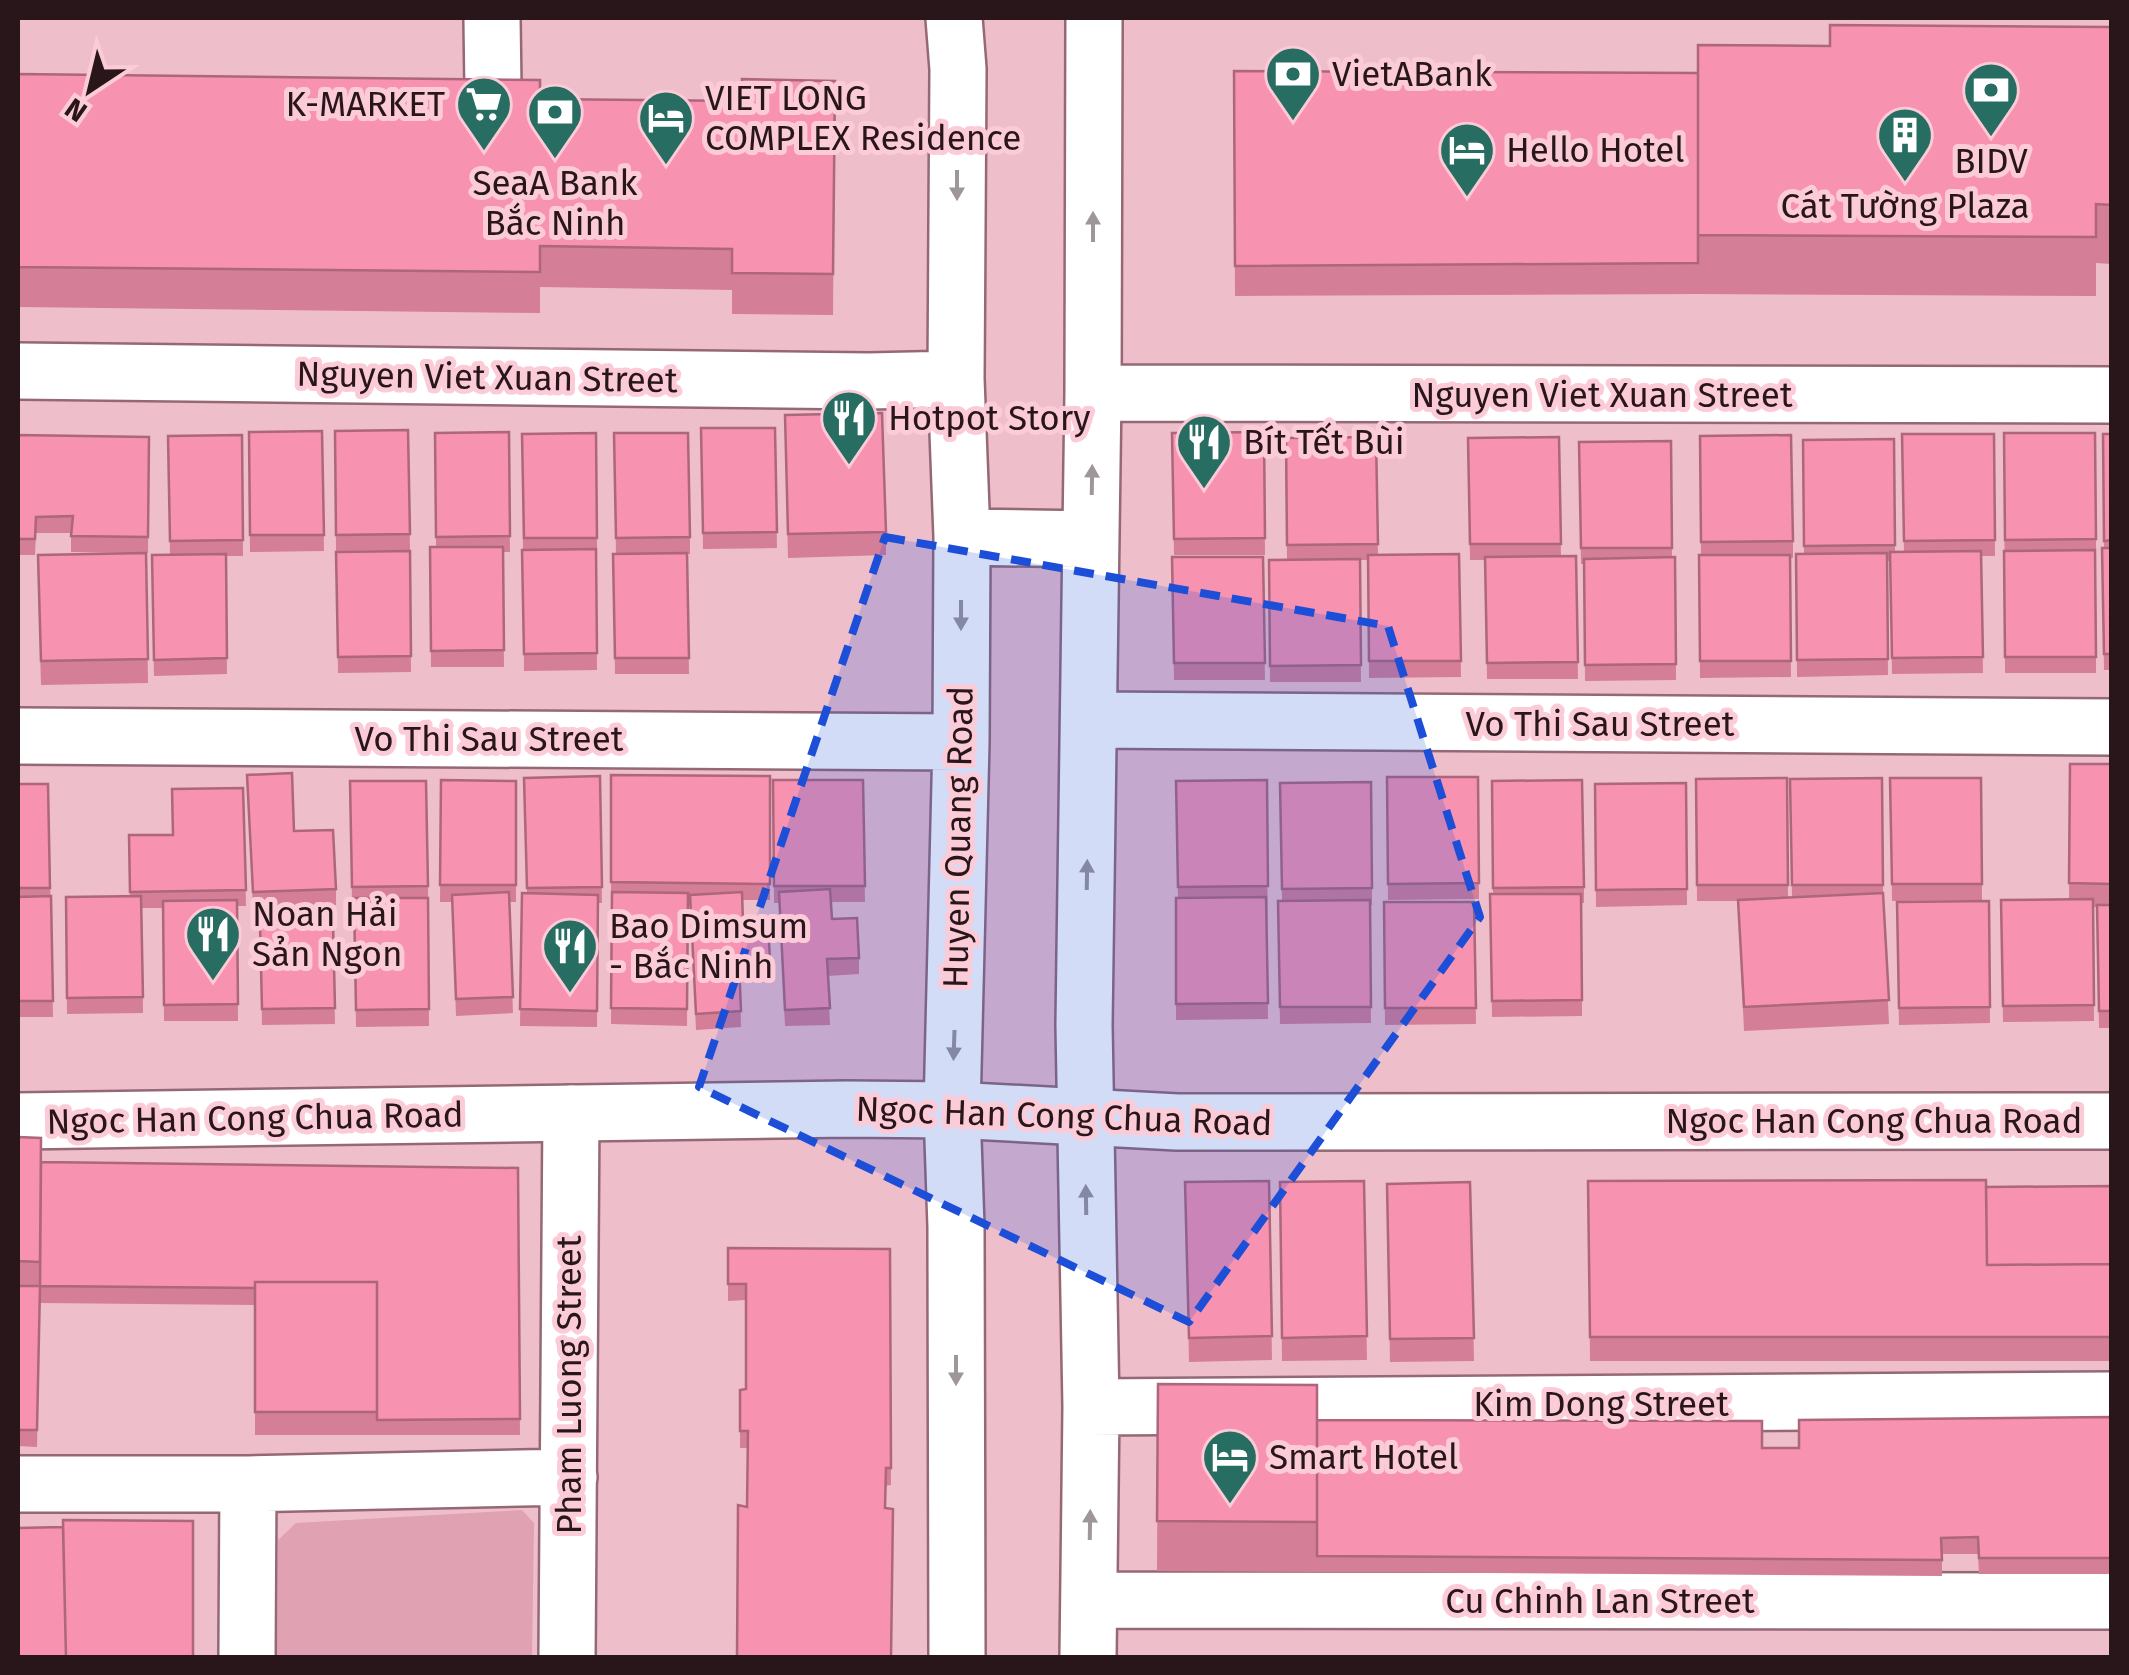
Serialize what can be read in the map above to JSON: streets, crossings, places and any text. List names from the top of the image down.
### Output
{
  "streets": {
    "street": [
      "Nguyen Viet Xuan Street",
      "Vo Thi Sau Street",
      "Huyen Quang Road",
      "Ngoc Han Cong Chua Road",
      "Pham Luong Street",
      "Kim Dong Street",
      "Cu Chinh Lan Street"
    ]
  },
  "crossings": [
    ["Nguyen Viet Xuan Street", "Huyen Quang Road"],
    ["Vo Thi Sau Street", "Huyen Quang Road"],
    ["Huyen Quang Road", "Ngoc Han Cong Chua Road"],
    ["Ngoc Han Cong Chua Road", "Pham Luong Street"]
  ],
  "places": {
    "bank": ["VietABank", "BIDV", "SeaA Bank Bắc Ninh"],
    "supermarket": ["K-MARKET"],
    "hotel": ["VIET LONG COMPLEX Residence", "Hello Hotel", "Smart Hotel"],
    "building": ["Cát Tường Plaza"],
    "restaurant": [
      "Hotpot Story",
      "Bít Tết Bùi",
      "Noan Hải Sản Ngon",
      "Bao Dimsum - Bắc Ninh"
    ]
  },
  "north": "bottom left"
}
